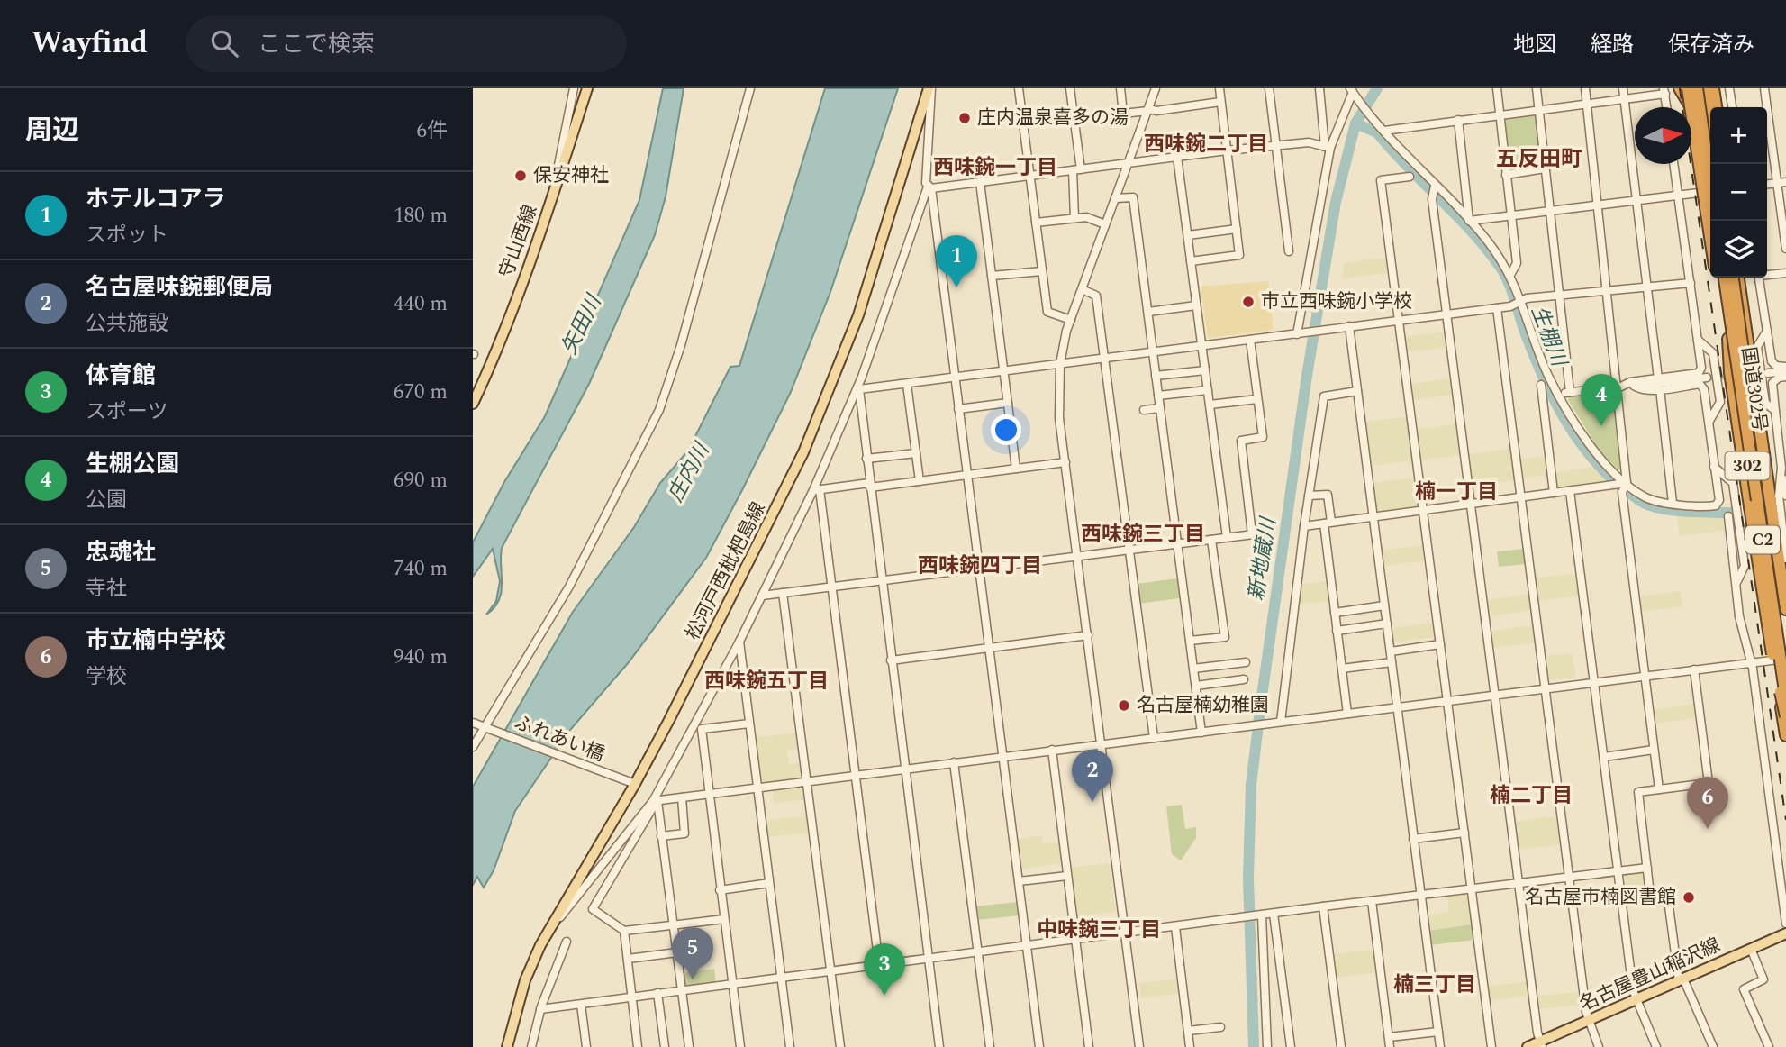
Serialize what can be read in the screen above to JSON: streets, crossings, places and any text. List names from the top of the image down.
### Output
{
  "streets": {
    "highway": ["国道302号", "302", "C2"],
    "main road": ["守山西線", "松河戸西枇杷島線", "名古屋豊山稲沢線"],
    "street": ["ふれあい橋"]
  },
  "crossings": [
    ["国道302号", "C2"],
    ["松河戸西枇杷島線", "ふれあい橋"]
  ],
  "districts": [
    "西味鋺二丁目",
    "五反田町",
    "西味鋺一丁目",
    "楠一丁目",
    "西味鋺三丁目",
    "西味鋺四丁目",
    "西味鋺五丁目",
    "楠二丁目",
    "中味鋺三丁目",
    "楠三丁目"
  ],
  "water": [
    "矢田川",
    "生棚川",
    "庄内川",
    "新地蔵川"
  ],
  "places": [
    "庄内温泉喜多の湯",
    "保安神社",
    "市立西味鋺小学校",
    "名古屋楠幼稚園",
    "名古屋市楠図書館"
  ],
  "north": "right",
  "page": {
    "header": "Wayfind",
    "search": "ここで検索",
    "nav": ["地図", "経路", "保存済み"],
    "heading": ["周辺", "6件"],
    "map_buttons": ["+", "−"],
    "list": [
      {
        "mark": "1",
        "name": "ホテルコアラ",
        "note": "スポット",
        "value": "180 m"
      },
      {
        "mark": "2",
        "name": "名古屋味鋺郵便局",
        "note": "公共施設",
        "value": "440 m"
      },
      {
        "mark": "3",
        "name": "体育館",
        "note": "スポーツ",
        "value": "670 m"
      },
      {
        "mark": "4",
        "name": "生棚公園",
        "note": "公園",
        "value": "690 m"
      },
      {
        "mark": "5",
        "name": "忠魂社",
        "note": "寺社",
        "value": "740 m"
      },
      {
        "mark": "6",
        "name": "市立楠中学校",
        "note": "学校",
        "value": "940 m"
      }
    ],
    "pins": [
      "1",
      "4",
      "2",
      "6",
      "5",
      "3"
    ]
  }
}
